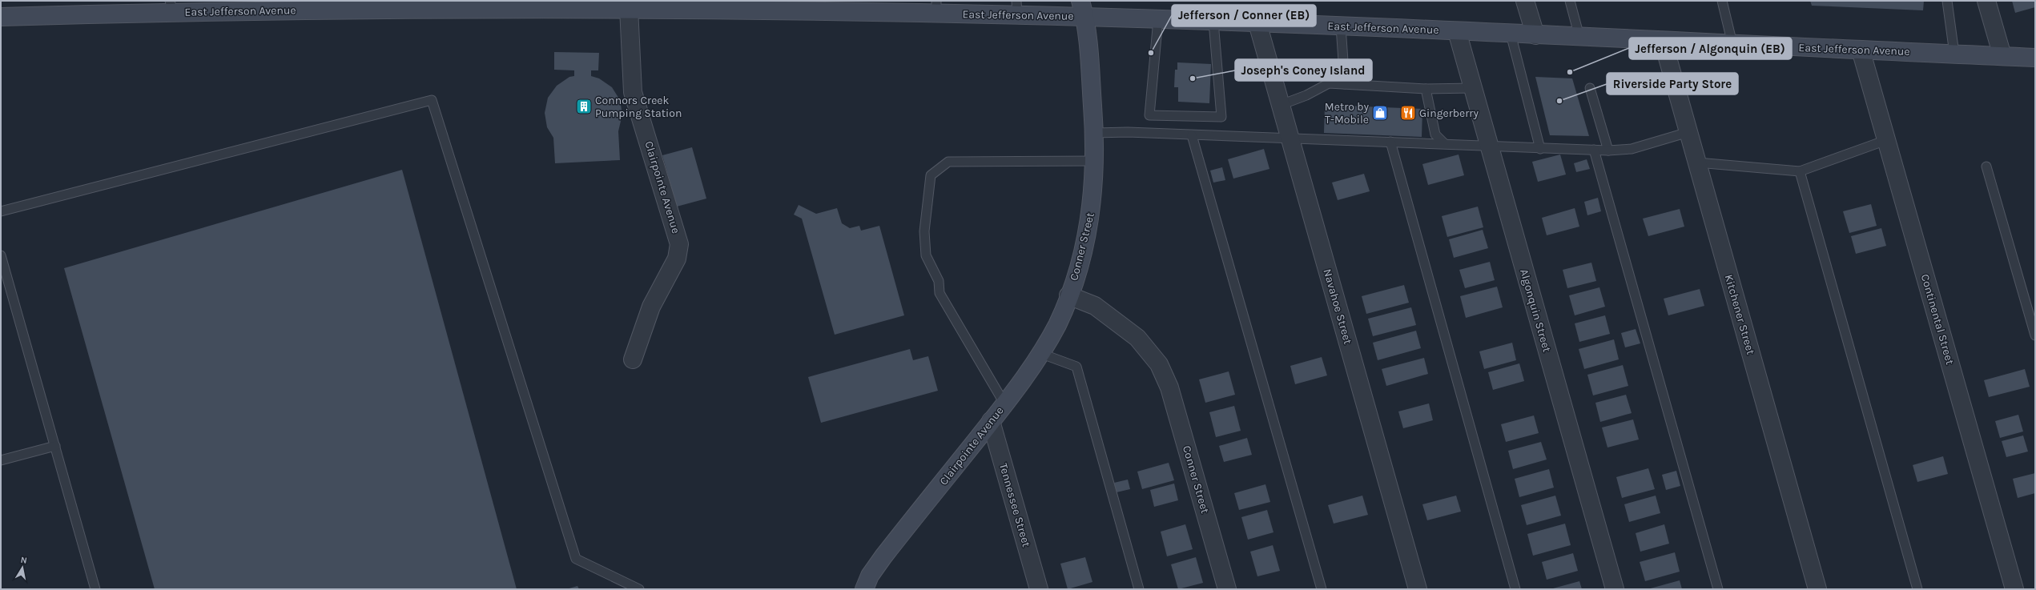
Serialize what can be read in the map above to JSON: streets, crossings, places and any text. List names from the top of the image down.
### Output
{
  "streets": {
    "main road": ["East Jefferson Avenue", "Clairpointe Avenue", "Conner Street"],
    "street": [
      "Navahoe Street",
      "Algonquin Street",
      "Kitchener Street",
      "Continental Street",
      "Tennessee Street"
    ]
  },
  "crossings": [
    ["East Jefferson Avenue", "Clairpointe Avenue"],
    ["East Jefferson Avenue", "Conner Street"],
    ["East Jefferson Avenue", "Navahoe Street"],
    ["East Jefferson Avenue", "Algonquin Street"],
    ["East Jefferson Avenue", "Kitchener Street"],
    ["East Jefferson Avenue", "Continental Street"],
    ["Clairpointe Avenue", "Conner Street"],
    ["Clairpointe Avenue", "Tennessee Street"]
  ],
  "places": {
    "other": [
      "Jefferson / Conner (EB)",
      "Jefferson / Algonquin (EB)",
      "Joseph's Coney Island",
      "Riverside Party Store"
    ],
    "building": ["Connors Creek Pumping Station"],
    "shop": ["Metro by T-Mobile"],
    "restaurant": ["Gingerberry"]
  },
  "north": "top"
}
